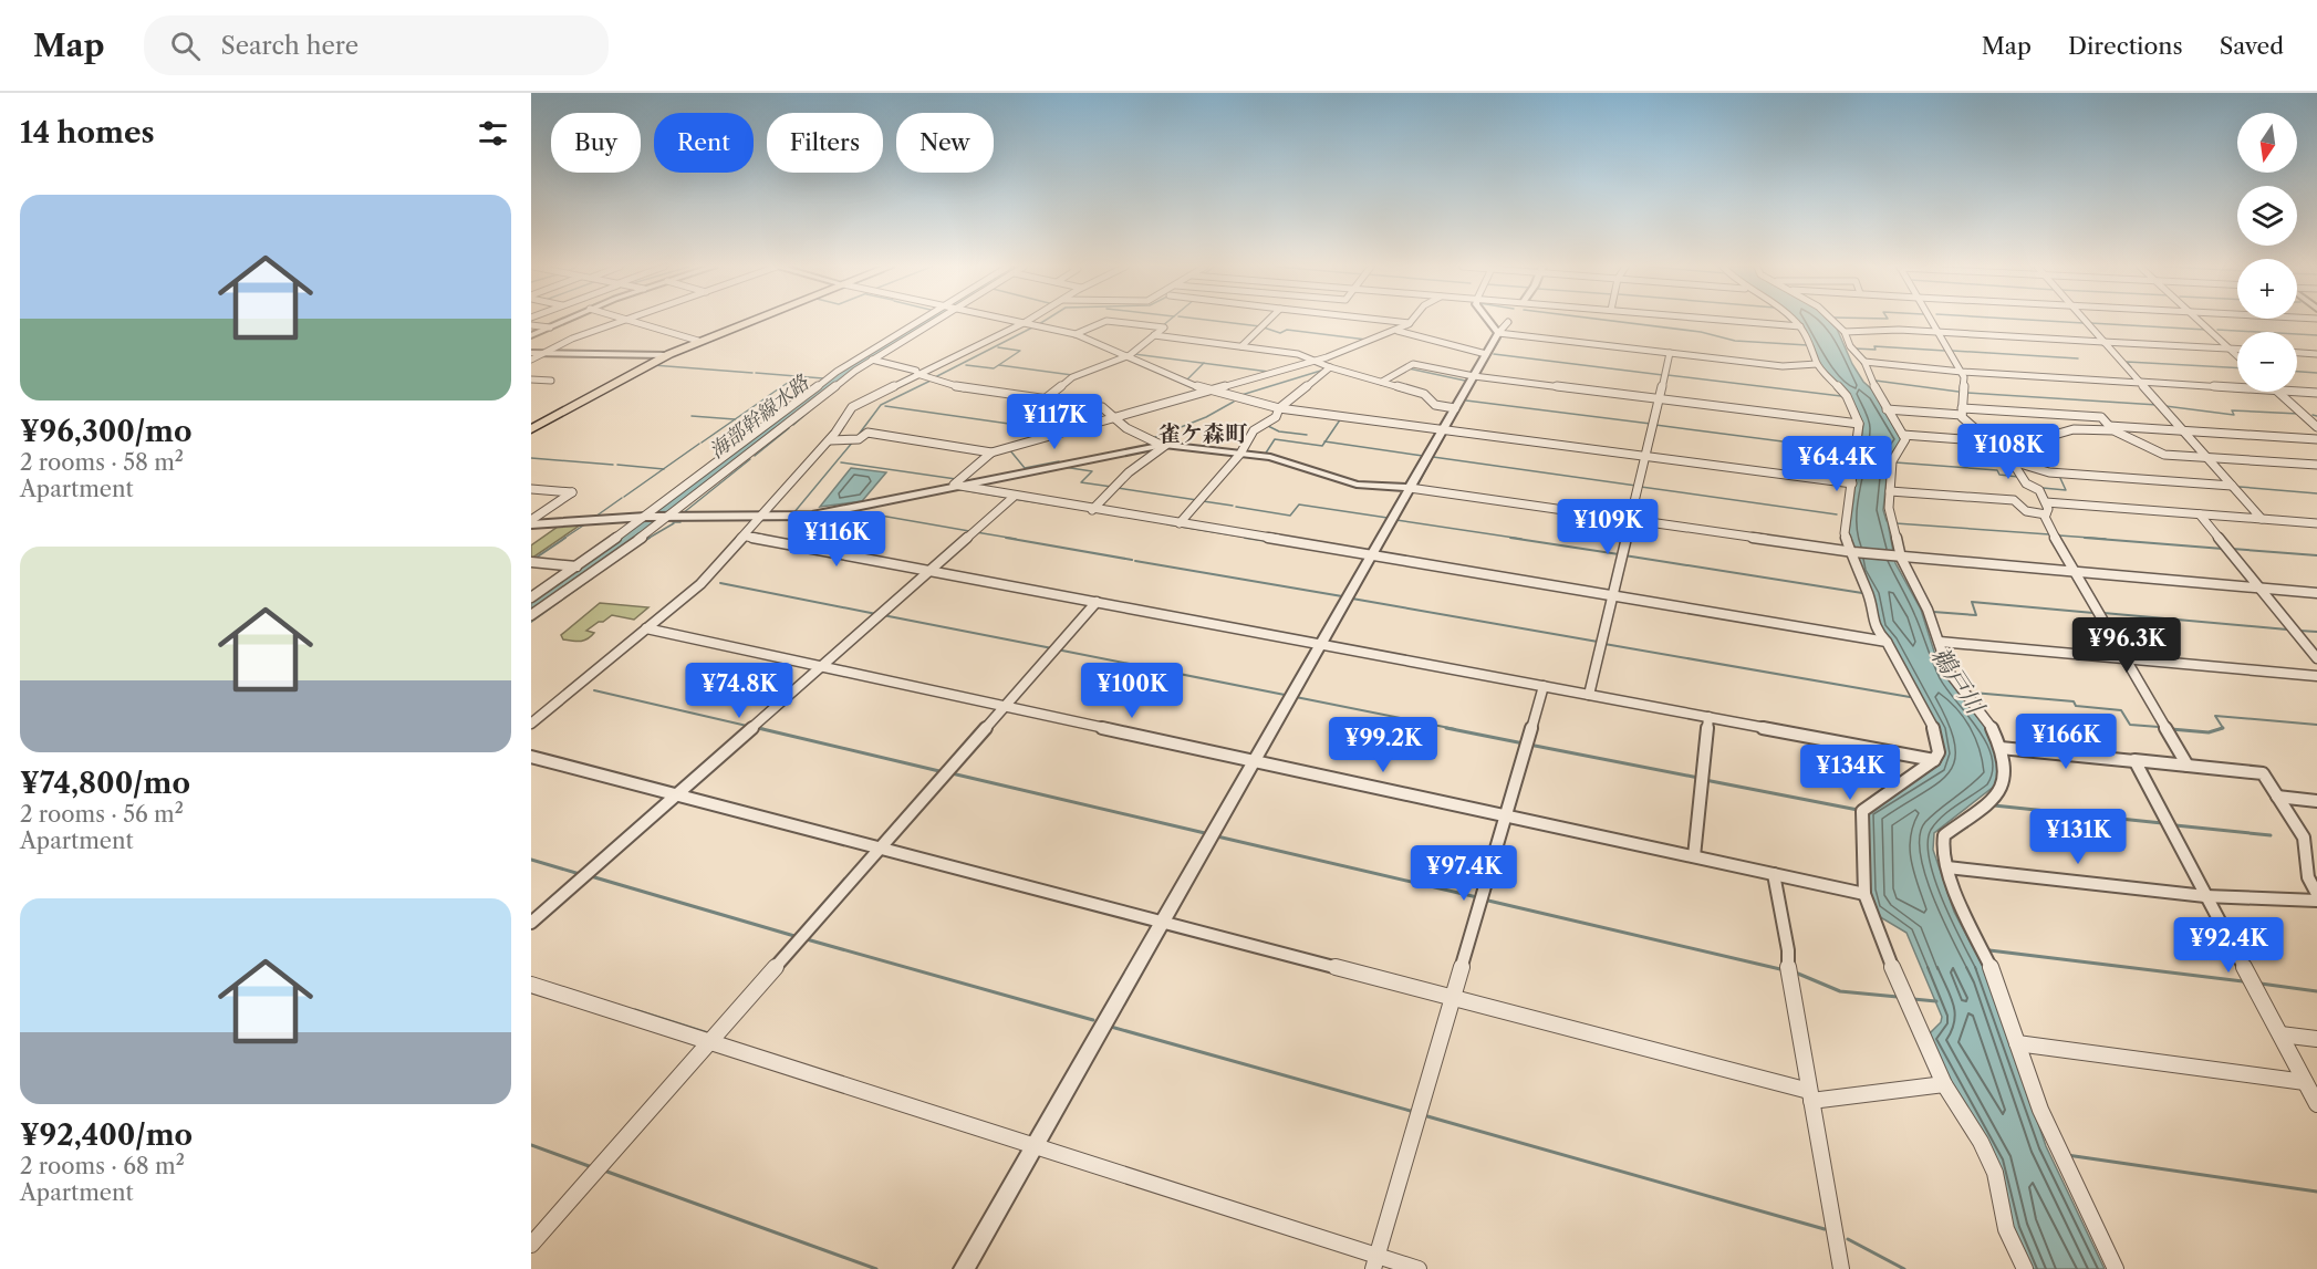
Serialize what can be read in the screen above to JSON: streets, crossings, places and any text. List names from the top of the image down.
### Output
{
  "districts": ["雀ケ森町"],
  "water": ["海部幹線水路", "鵜戸川"],
  "north": "bottom",
  "page": {
    "header": "Map",
    "search": "Search here",
    "nav": ["Map", "Directions", "Saved"],
    "heading": "14 homes",
    "map_buttons": ["+", "−"],
    "chip": [
      "Buy",
      "Rent",
      "Filters",
      "New"
    ],
    "list": [
      {
        "name": "¥96,300/mo",
        "note": "2 rooms · 58 m² · Apartment"
      },
      {
        "name": "¥74,800/mo",
        "note": "2 rooms · 56 m² · Apartment"
      },
      {
        "name": "¥92,400/mo",
        "note": "2 rooms · 68 m² · Apartment"
      }
    ],
    "price": [
      "¥117K",
      "¥108K",
      "¥64.4K",
      "¥109K",
      "¥116K",
      "¥96.3K",
      "¥74.8K",
      "¥100K",
      "¥166K",
      "¥99.2K",
      "¥134K",
      "¥131K",
      "¥97.4K",
      "¥92.4K"
    ]
  }
}
